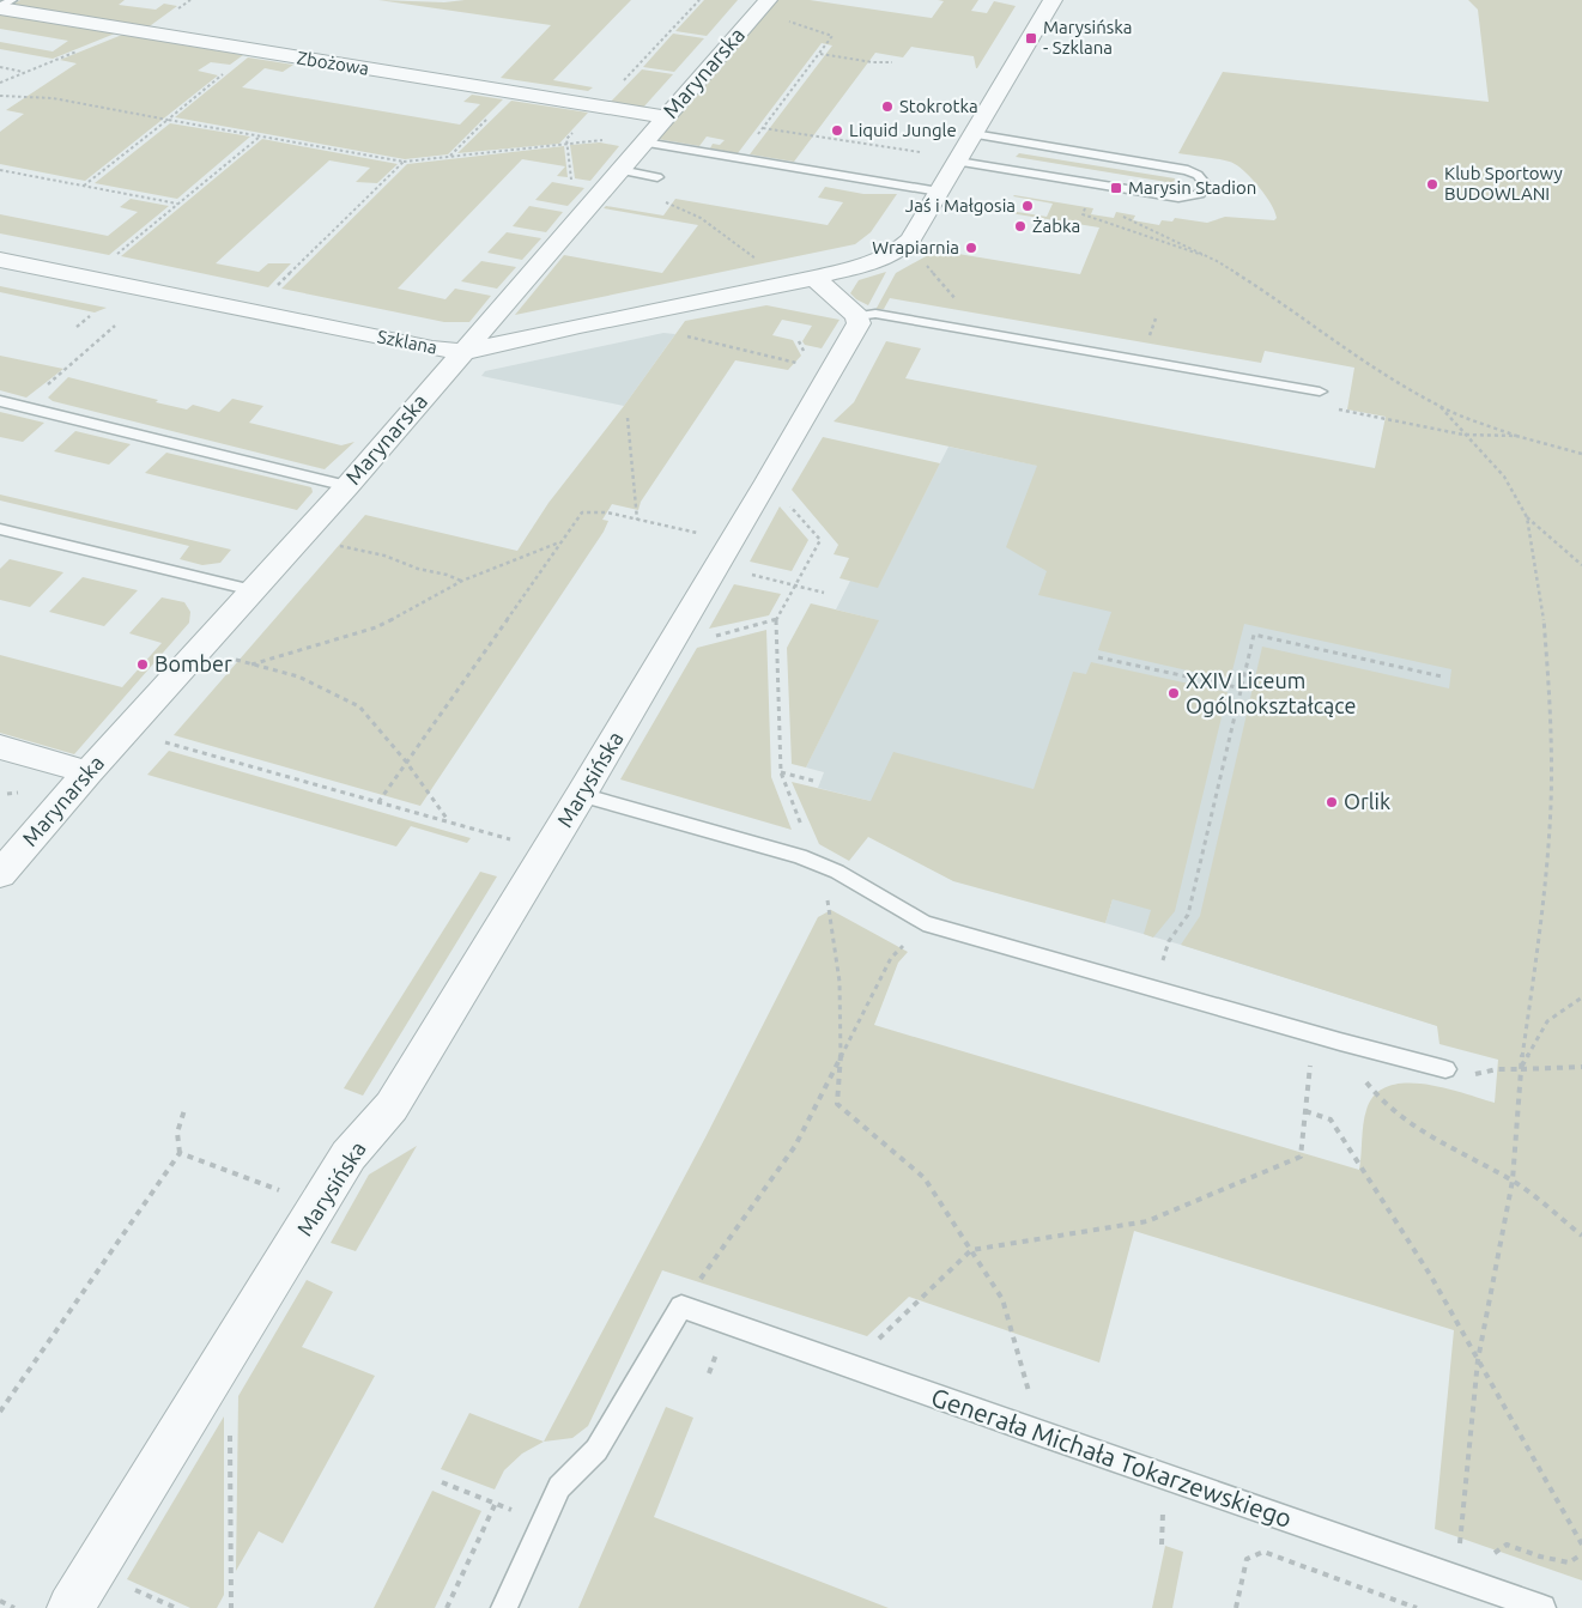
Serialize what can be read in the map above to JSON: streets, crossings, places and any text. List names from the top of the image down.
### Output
{
  "streets": {
    "street": [
      "Zbożowa",
      "Marynarska",
      "Szklana",
      "Marysińska"
    ],
    "lane": ["Generała Michała Tokarzewskiego"]
  },
  "crossings": [
    ["Zbożowa", "Marynarska"],
    ["Marynarska", "Szklana"]
  ],
  "places": {
    "transit": ["Marysińska - Szklana", "Marysin Stadion"],
    "other": [
      "Stokrotka",
      "Liquid Jungle",
      "Klub Sportowy BUDOWLANI",
      "Jaś i Małgosia",
      "Żabka",
      "Wrapiarnia",
      "Bomber",
      "XXIV Liceum Ogólnokształcące",
      "Orlik"
    ]
  }
}
